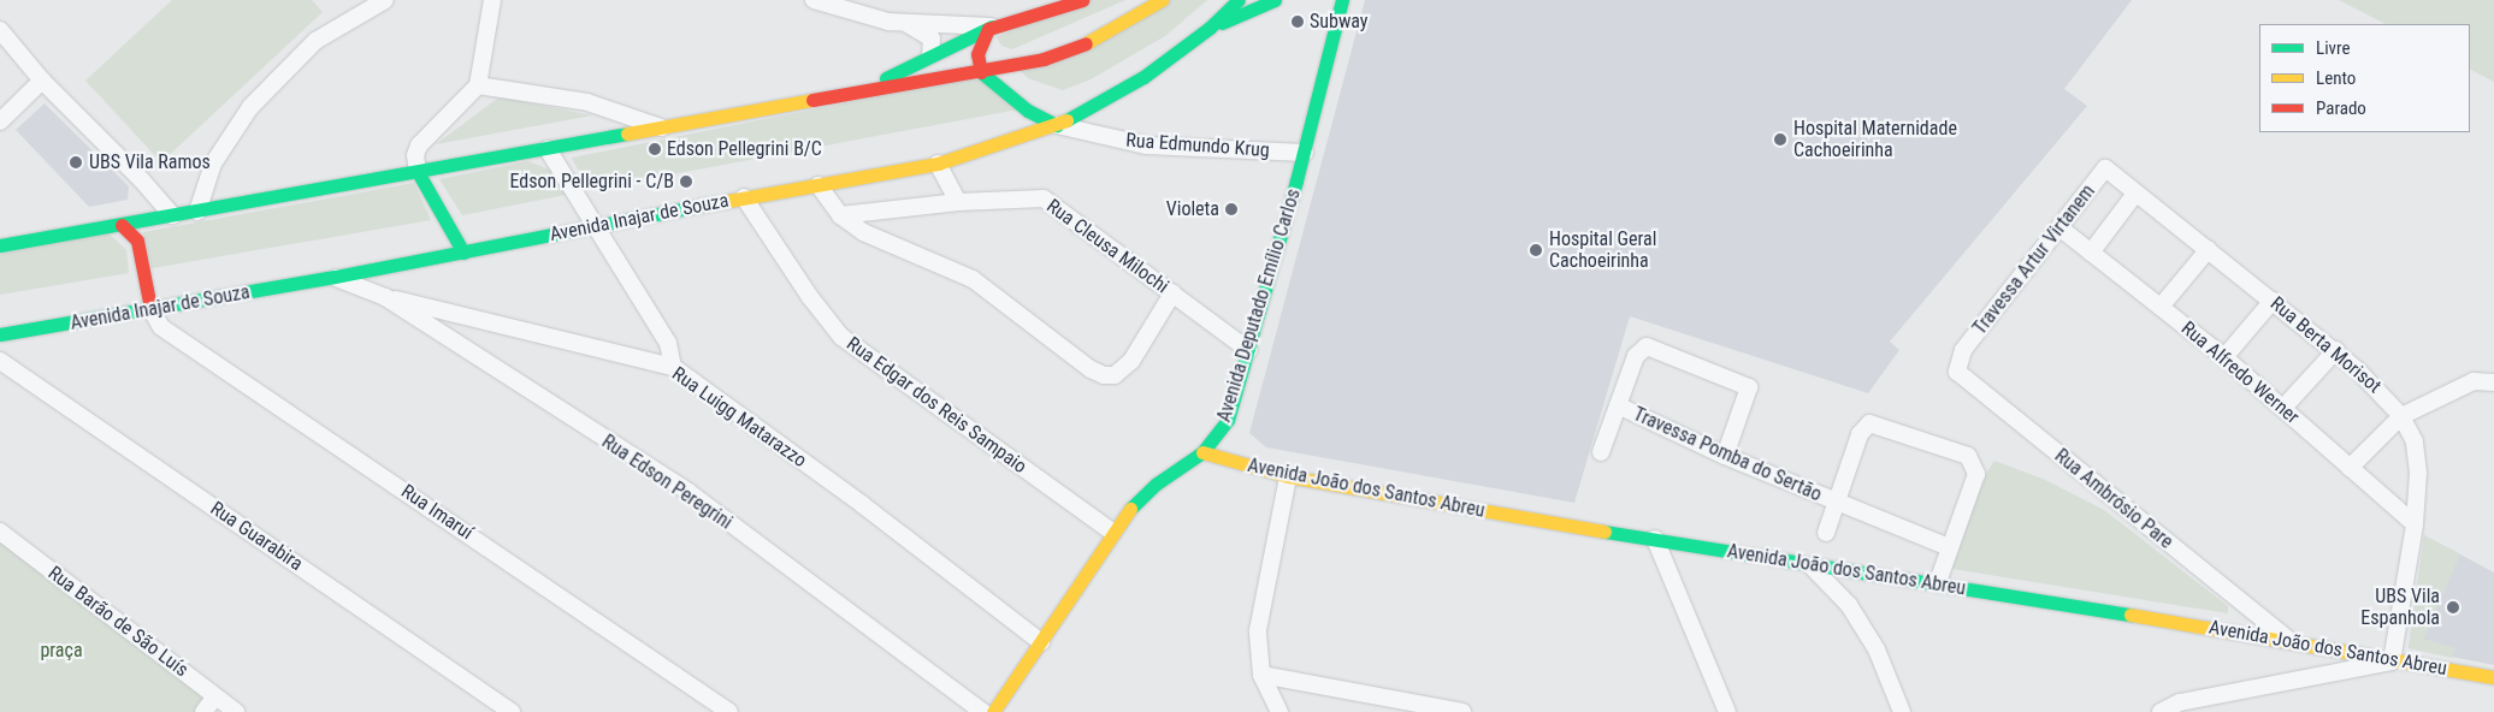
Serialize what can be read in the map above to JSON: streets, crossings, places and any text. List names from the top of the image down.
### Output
{
  "streets": {
    "main road": ["Avenida Inajar de Souza", "Avenida Deputado Emílio Carlos", "Avenida João dos Santos Abreu"],
    "street": [
      "Rua Edmundo Krug",
      "Rua Cleusa Milochi",
      "Travessa Artur Virtanem",
      "Rua Berta Morisot",
      "Rua Alfredo Werner",
      "Rua Edgar dos Reis Sampaio",
      "Rua Luigg Matarazzo",
      "Travessa Pomba do Sertão",
      "Rua Edson Peregrini",
      "Rua Ambrósio Pare",
      "Rua Imaruí",
      "Rua Guarabira",
      "Rua Barão de São Luís"
    ]
  },
  "crossings": [
    ["Rua Edmundo Krug", "Avenida Inajar de Souza"],
    ["Rua Edmundo Krug", "Avenida Deputado Emílio Carlos"],
    ["Avenida Inajar de Souza", "Rua Edgar dos Reis Sampaio"],
    ["Avenida Inajar de Souza", "Rua Edson Peregrini"],
    ["Avenida Inajar de Souza", "Rua Imaruí"],
    ["Rua Cleusa Milochi", "Avenida Deputado Emílio Carlos"],
    ["Travessa Artur Virtanem", "Rua Berta Morisot"],
    ["Travessa Artur Virtanem", "Rua Alfredo Werner"],
    ["Travessa Artur Virtanem", "Rua Ambrósio Pare"],
    ["Avenida Deputado Emílio Carlos", "Rua Edgar dos Reis Sampaio"],
    ["Avenida Deputado Emílio Carlos", "Rua Luigg Matarazzo"],
    ["Avenida Deputado Emílio Carlos", "Avenida João dos Santos Abreu"],
    ["Rua Berta Morisot", "Rua Alfredo Werner"],
    ["Rua Berta Morisot", "Avenida João dos Santos Abreu"],
    ["Rua Luigg Matarazzo", "Rua Edson Peregrini"],
    ["Avenida João dos Santos Abreu", "Rua Ambrósio Pare"]
  ],
  "parks": ["praça"],
  "places": [
    "Subway",
    "Hospital Maternidade Cachoeirinha",
    "Edson Pellegrini B/C",
    "UBS Vila Ramos",
    "Edson Pellegrini - C/B",
    "Violeta",
    "Hospital Geral Cachoeirinha",
    "UBS Vila Espanhola"
  ],
  "legend": ["Livre", "Lento", "Parado"]
}
